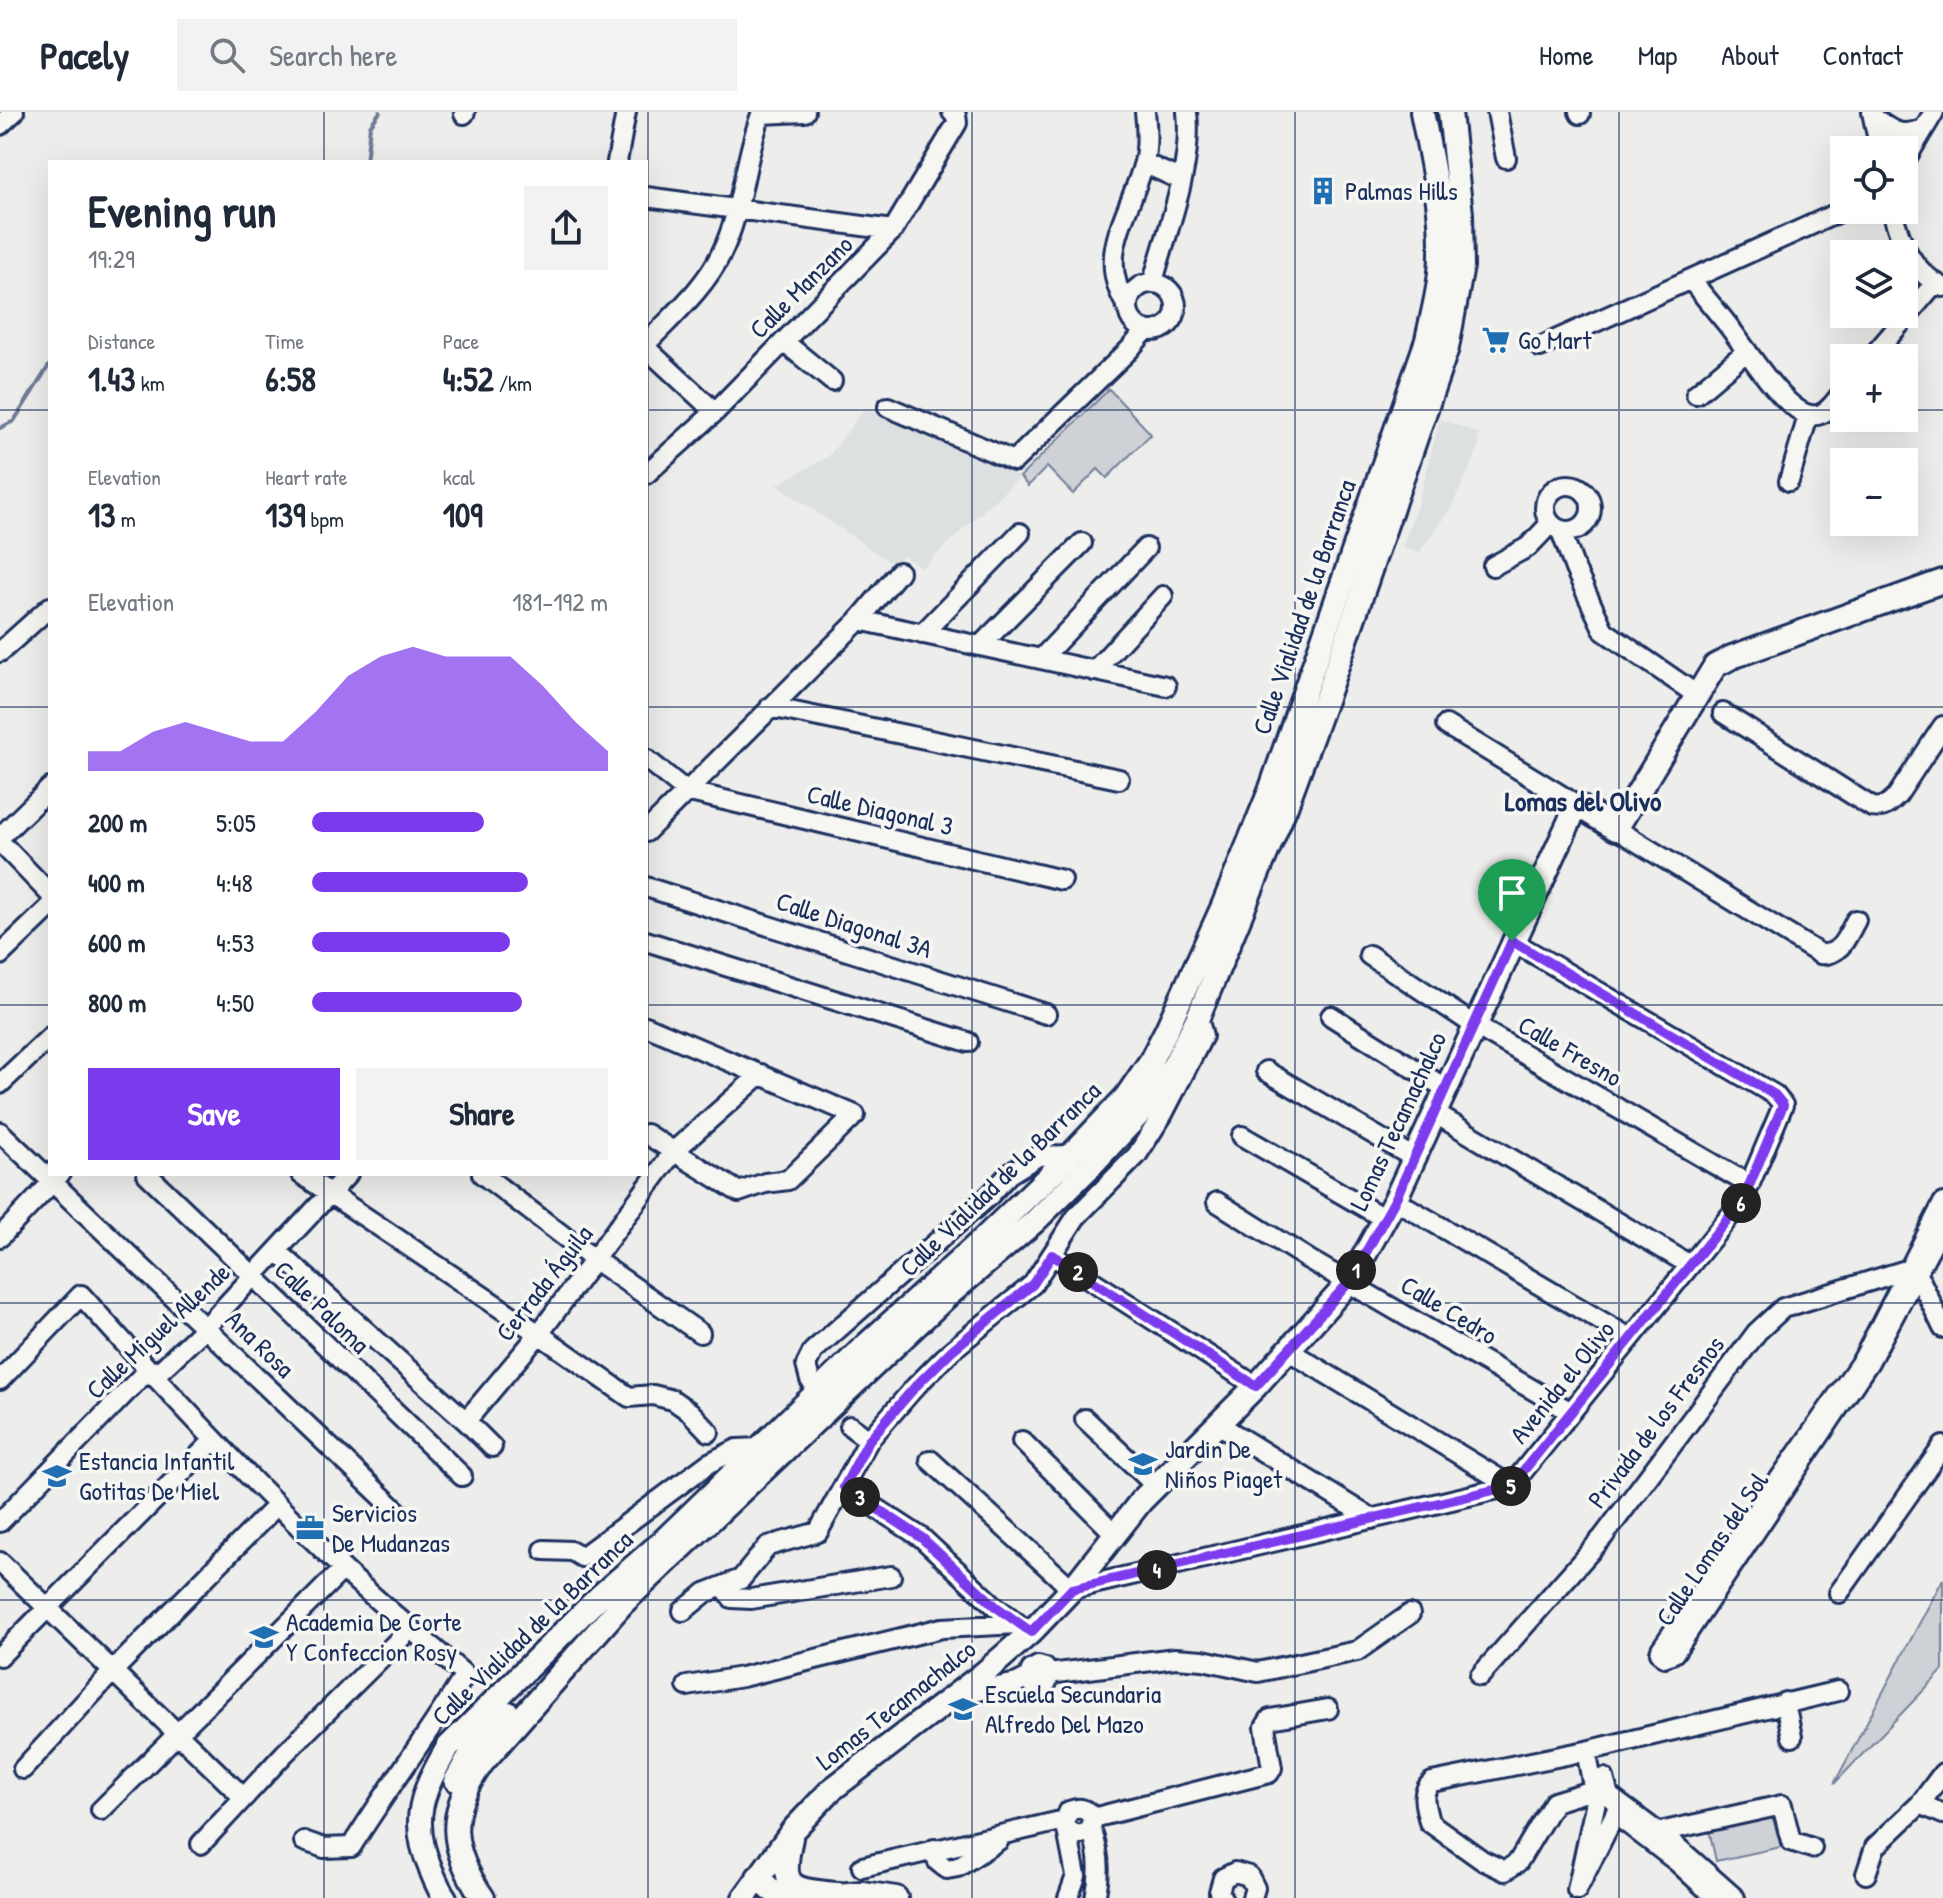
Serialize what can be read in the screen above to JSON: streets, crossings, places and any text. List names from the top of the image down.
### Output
{
  "streets": {
    "main road": ["Calle Vialidad de la Barranca", "Lomas Tecamachalco"],
    "street": [
      "Calle Manzano",
      "Calle Diagonal 3",
      "Calle Diagonal 3A",
      "Calle Fresno",
      "Cerrada Águila",
      "Calle Paloma",
      "Calle Cedro",
      "Calle Miguel Allende",
      "Ana Rosa",
      "Avenida el Olivo",
      "Privada de los Fresnos",
      "Calle Lomas del Sol"
    ]
  },
  "crossings": [
    ["Calle Fresno", "Lomas Tecamachalco"],
    ["Calle Fresno", "Avenida el Olivo"],
    ["Lomas Tecamachalco", "Calle Cedro"],
    ["Lomas Tecamachalco", "Avenida el Olivo"],
    ["Calle Paloma", "Calle Miguel Allende"],
    ["Calle Cedro", "Avenida el Olivo"],
    ["Calle Miguel Allende", "Ana Rosa"],
    ["Privada de los Fresnos", "Calle Lomas del Sol"]
  ],
  "districts": ["Lomas del Olivo"],
  "places": {
    "building": ["Palmas Hills"],
    "supermarket": ["Go Mart"],
    "school or university": [
      "Jardin De Niños Piaget",
      "Estancia Infantil Gotitas De Miel",
      "Academia De Corte Y Confeccion Rosy",
      "Escuela Secundaria Alfredo Del Mazo"
    ],
    "office": ["Servicios De Mudanzas"]
  },
  "page": {
    "header": "Pacely",
    "search": "Search here",
    "nav": [
      "Home",
      "Map",
      "About",
      "Contact"
    ],
    "map_buttons": ["+", "−"],
    "heading": ["Evening run", "19:29"],
    "stats": [
      ["Distance", "1.43 km"],
      ["Time", "6:58"],
      ["Pace", "4:52 /km"],
      ["Elevation", "13 m"],
      ["Heart rate", "139 bpm"],
      ["kcal", "109"]
    ],
    "chart": ["Elevation", "181–192 m"],
    "list": [
      {
        "name": "200 m",
        "note": "5:05"
      },
      {
        "name": "400 m",
        "note": "4:48"
      },
      {
        "name": "600 m",
        "note": "4:53"
      },
      {
        "name": "800 m",
        "note": "4:50"
      }
    ],
    "buttons": ["Save", "Share"],
    "pins": [
      "6",
      "1",
      "2",
      "5",
      "3",
      "4"
    ]
  }
}
